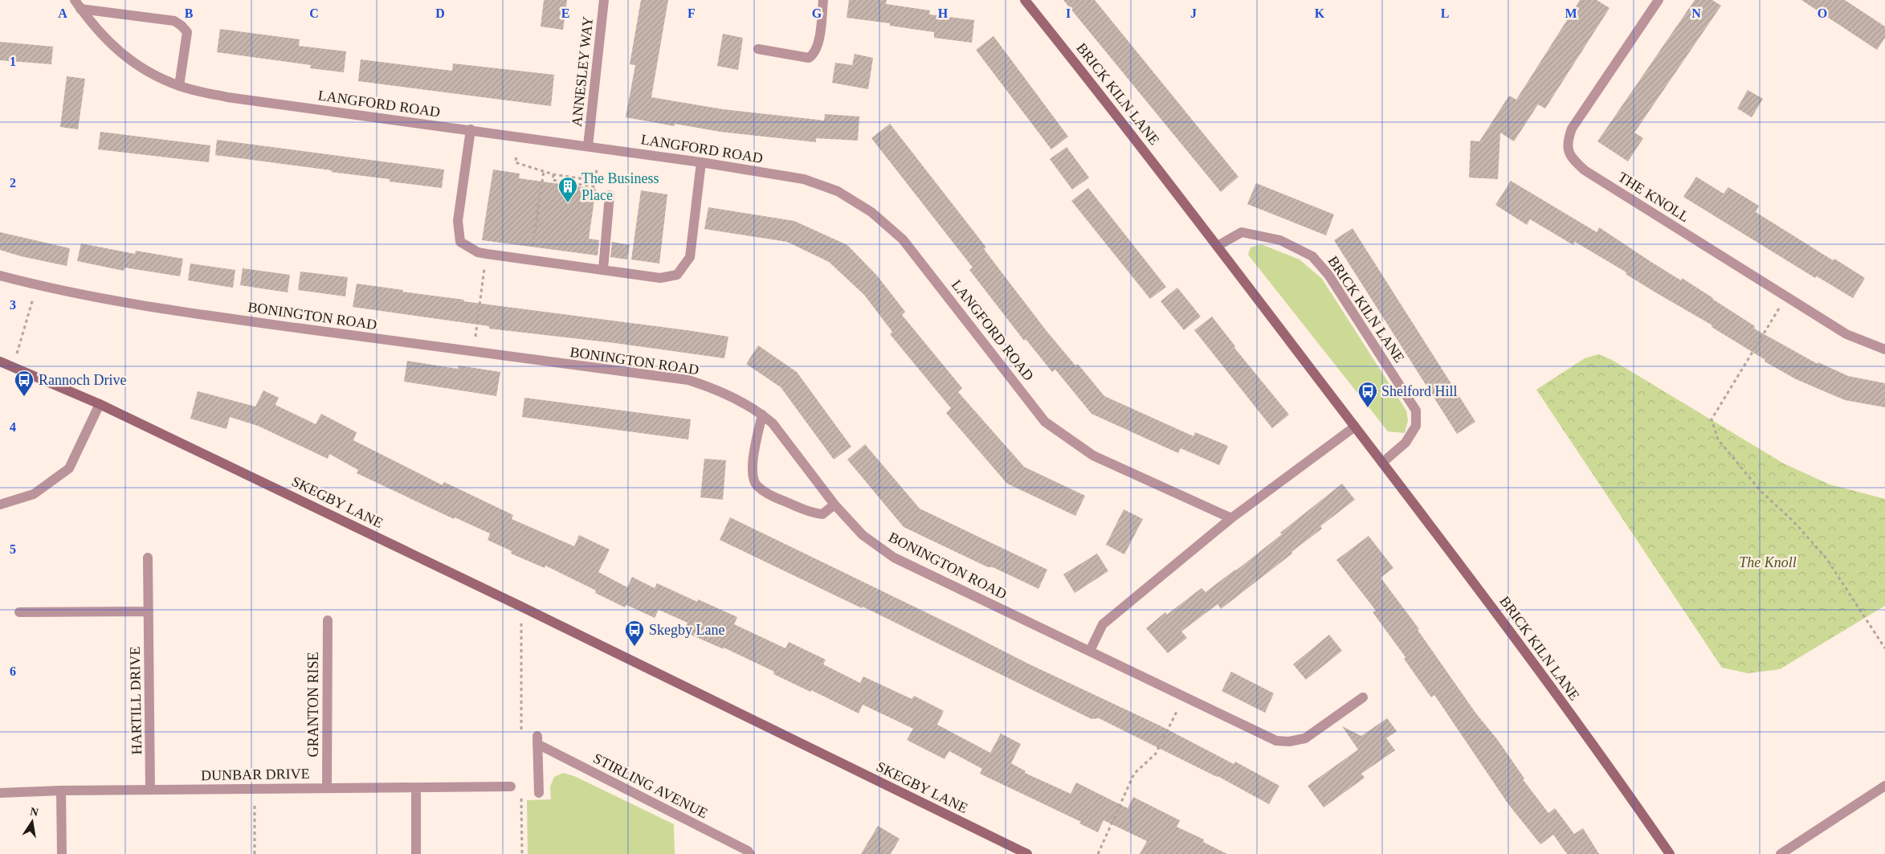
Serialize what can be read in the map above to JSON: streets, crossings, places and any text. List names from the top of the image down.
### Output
{
  "streets": {
    "main road": ["BRICK KILN LANE", "SKEGBY LANE"],
    "street": [
      "ANNESLEY WAY",
      "LANGFORD ROAD",
      "THE KNOLL",
      "BONINGTON ROAD",
      "HARTILL DRIVE",
      "GRANTON RISE",
      "DUNBAR DRIVE",
      "STIRLING AVENUE"
    ]
  },
  "crossings": [
    ["ANNESLEY WAY", "LANGFORD ROAD"],
    ["HARTILL DRIVE", "DUNBAR DRIVE"],
    ["GRANTON RISE", "DUNBAR DRIVE"]
  ],
  "parks": ["The Knoll"],
  "places": {
    "building": ["The Business Place"],
    "bus stop": ["Rannoch Drive", "Shelford Hill", "Skegby Lane"]
  },
  "north": "top",
  "grid": {
    "columns": [
      "A",
      "B",
      "C",
      "D",
      "E",
      "F",
      "G",
      "H",
      "I",
      "J",
      "K",
      "L",
      "M",
      "N",
      "O"
    ],
    "rows": [
      "1",
      "2",
      "3",
      "4",
      "5",
      "6"
    ]
  }
}
